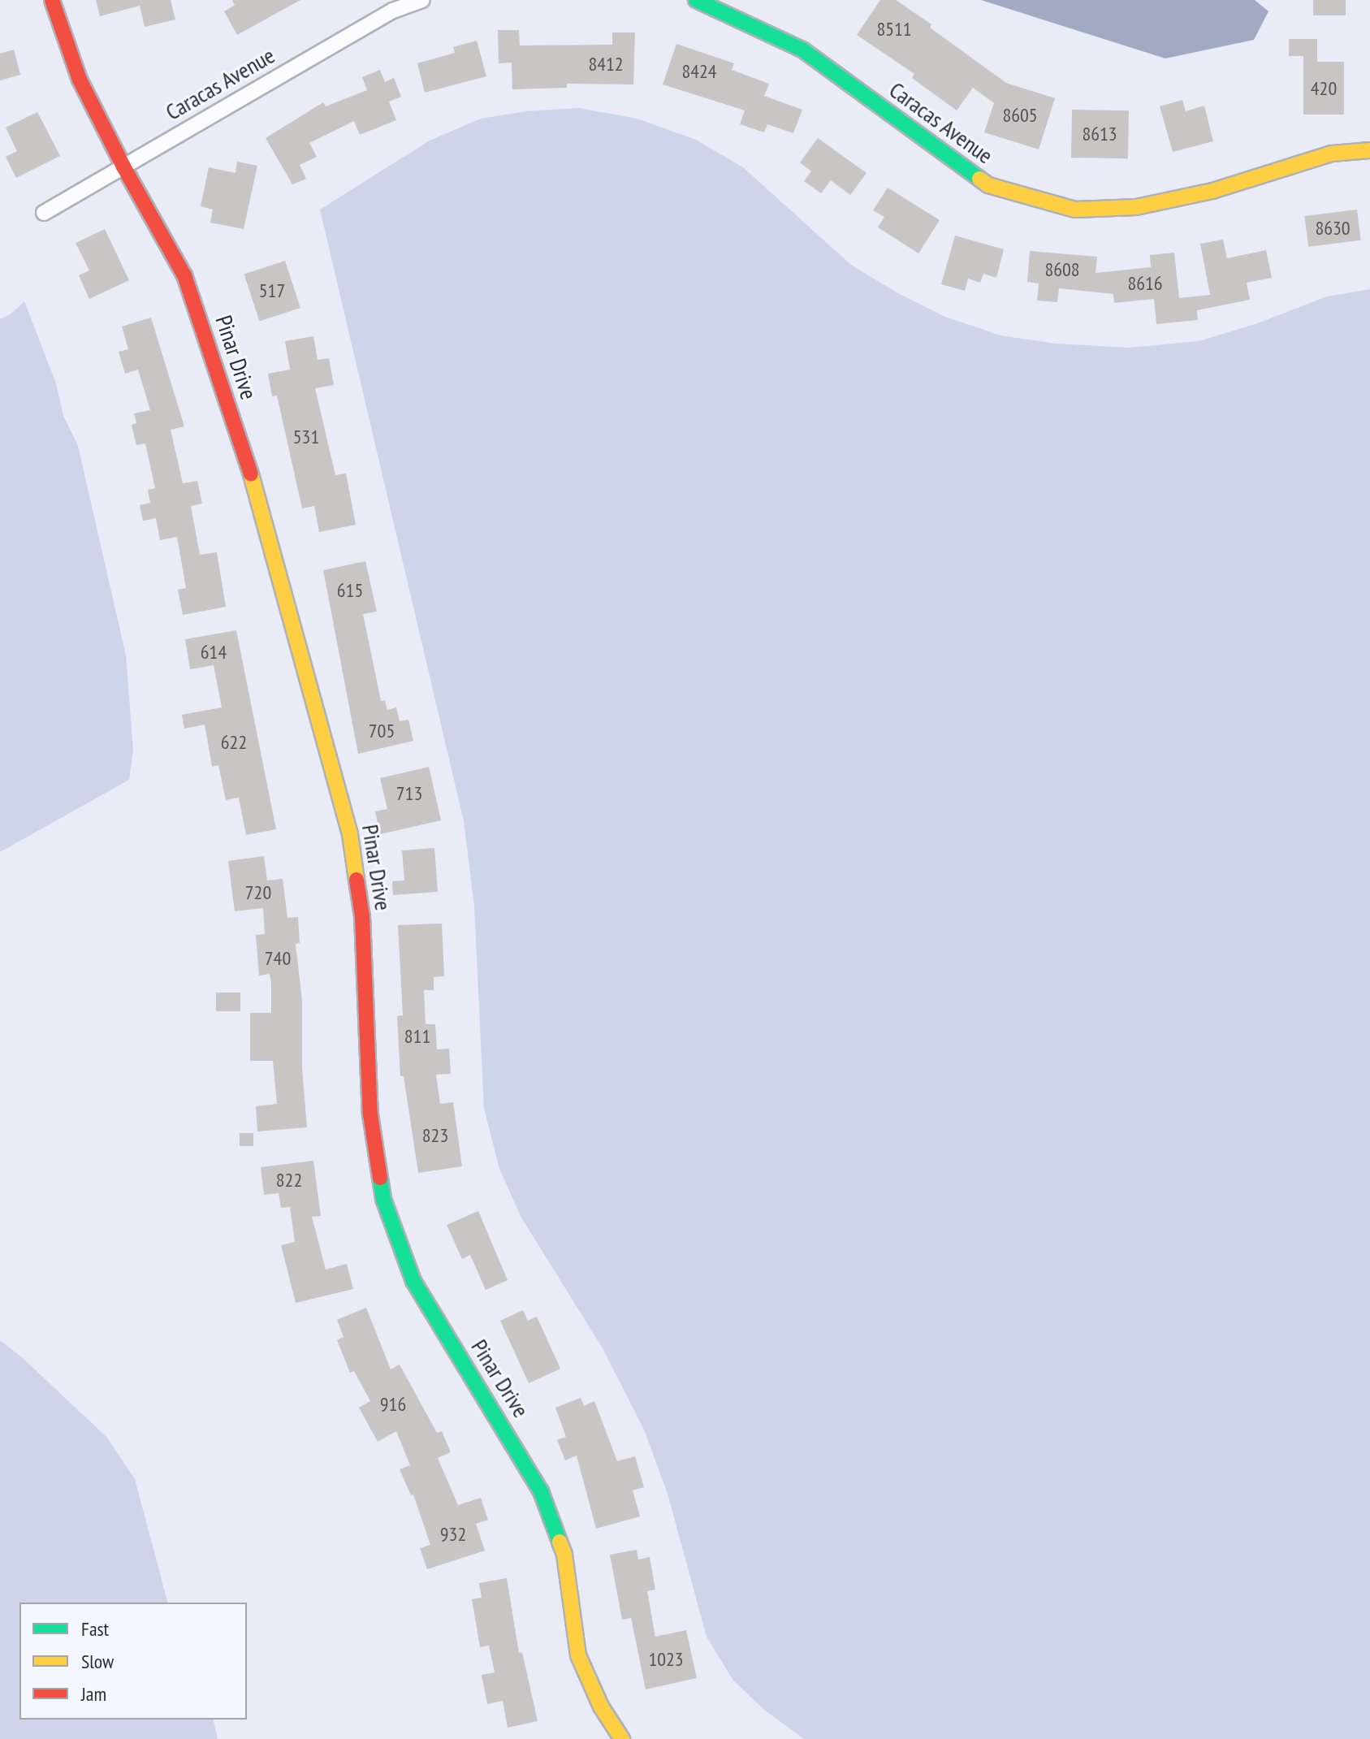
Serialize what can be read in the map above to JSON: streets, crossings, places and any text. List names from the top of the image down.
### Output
{
  "streets": {
    "street": ["Caracas Avenue", "Pinar Drive"]
  },
  "crossings": [
    ["Caracas Avenue", "Pinar Drive"]
  ],
  "house_numbers": [
    "8511",
    "8412",
    "8424",
    "420",
    "8605",
    "8613",
    "8630",
    "8608",
    "8616",
    "517",
    "531",
    "615",
    "614",
    "705",
    "622",
    "713",
    "720",
    "740",
    "811",
    "823",
    "822",
    "916",
    "932",
    "1023"
  ],
  "legend": ["Fast", "Slow", "Jam"]
}
